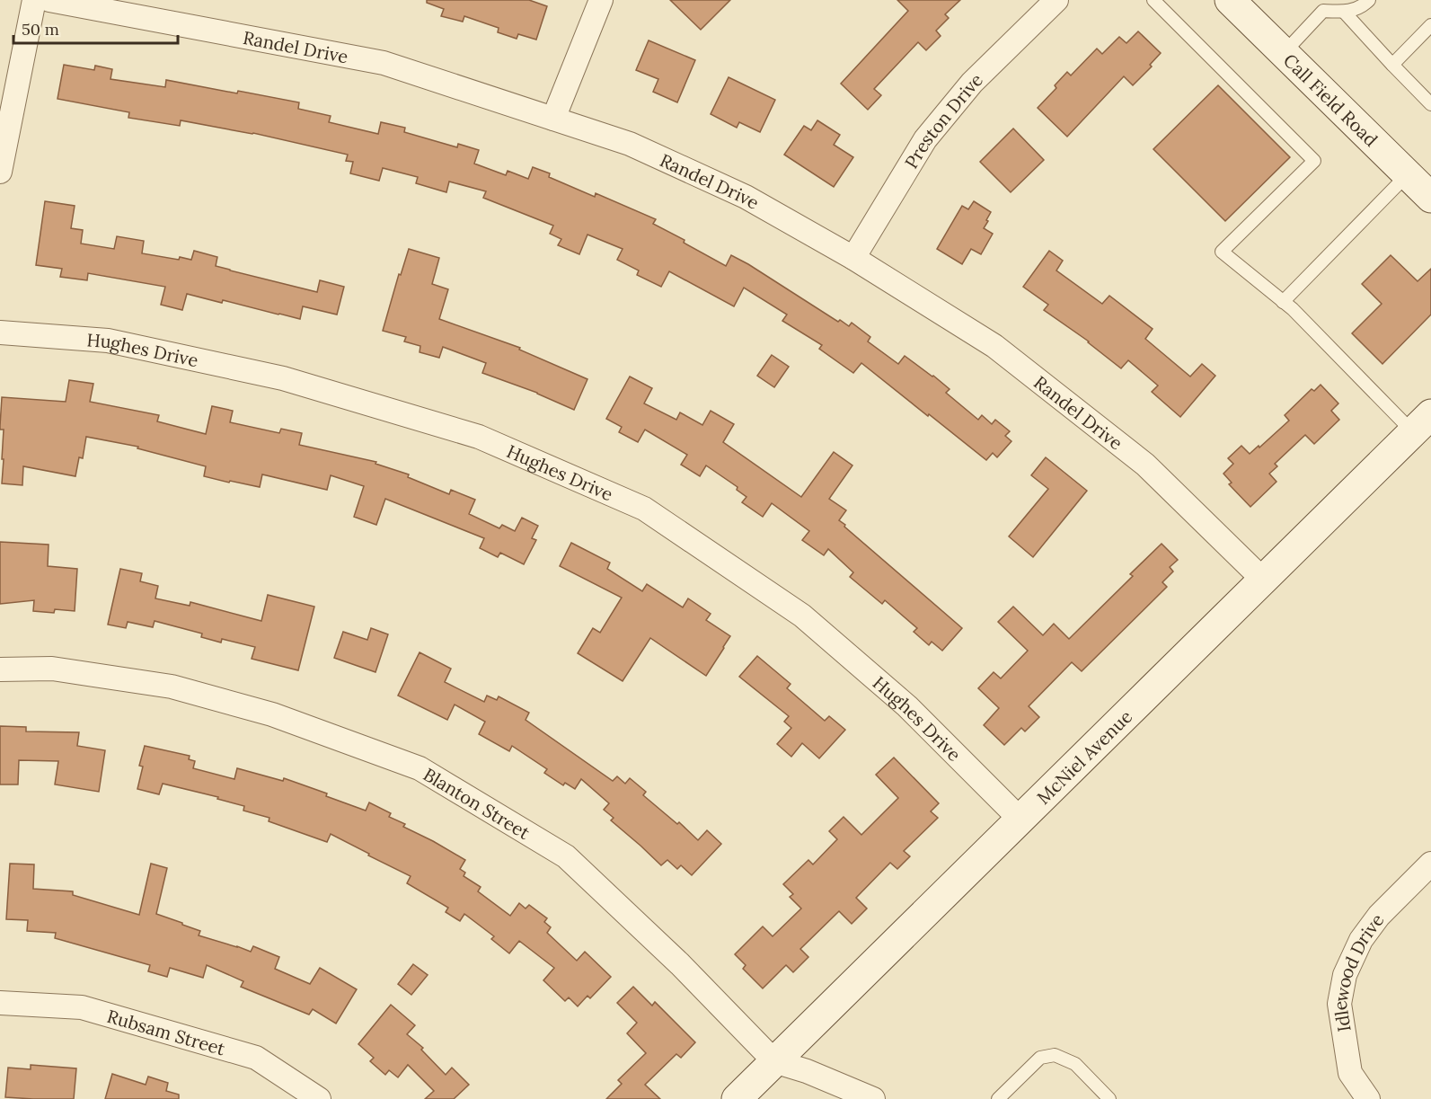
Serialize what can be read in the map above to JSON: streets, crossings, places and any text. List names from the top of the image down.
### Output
{
  "streets": {
    "street": [
      "Randel Drive",
      "Call Field Road",
      "Preston Drive",
      "Hughes Drive",
      "McNiel Avenue",
      "Blanton Street",
      "Idlewood Drive",
      "Rubsam Street"
    ]
  },
  "crossings": [
    ["Randel Drive", "Preston Drive"],
    ["Randel Drive", "McNiel Avenue"],
    ["Hughes Drive", "McNiel Avenue"],
    ["McNiel Avenue", "Blanton Street"]
  ],
  "scale_bar": "50 m"
}
